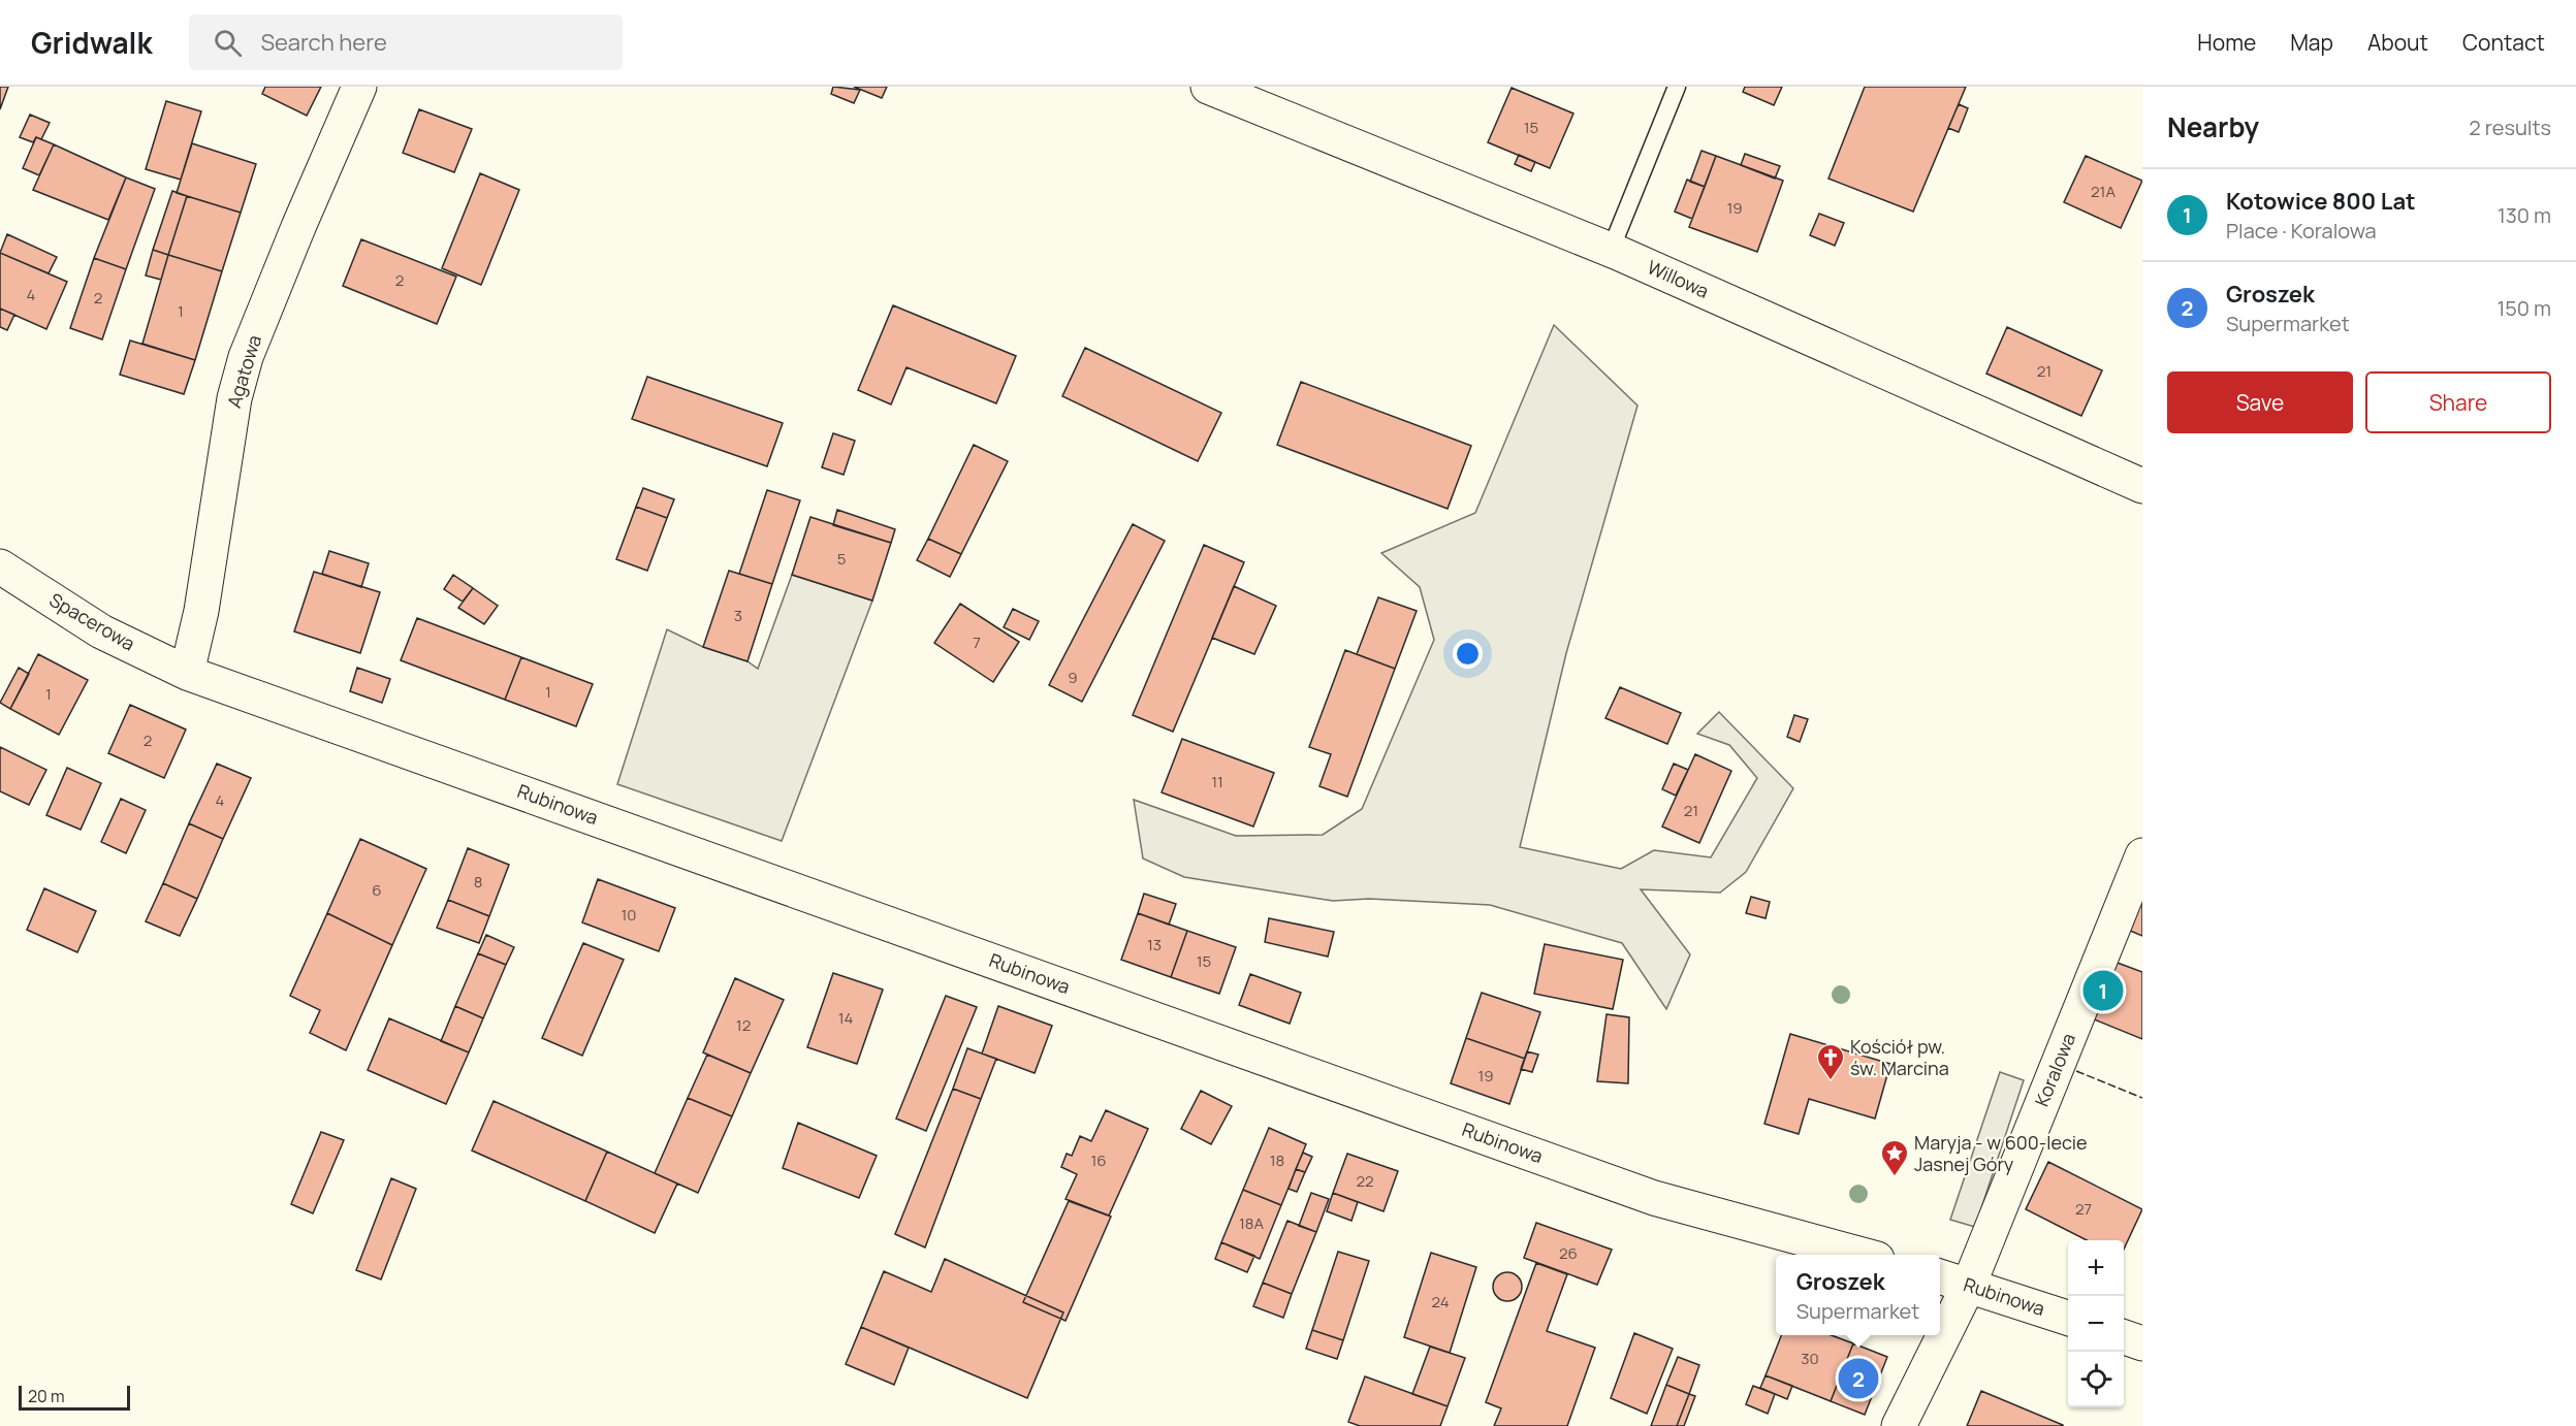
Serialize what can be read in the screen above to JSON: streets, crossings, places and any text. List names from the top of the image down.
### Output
{
  "streets": {
    "street": [
      "Willowa",
      "Agatowa",
      "Spacerowa",
      "Rubinowa",
      "Koralowa"
    ]
  },
  "crossings": [
    ["Agatowa", "Spacerowa"],
    ["Agatowa", "Rubinowa"],
    ["Spacerowa", "Rubinowa"],
    ["Rubinowa", "Koralowa"]
  ],
  "places": {
    "church": ["Kościół pw. św. Marcina"],
    "place": ["Maryja - w 600-lecie Jasnej Góry"]
  },
  "house_numbers": [
    "15",
    "21A",
    "19",
    "2",
    "4",
    "2",
    "1",
    "21",
    "5",
    "3",
    "7",
    "9",
    "1",
    "1",
    "2",
    "11",
    "4",
    "21",
    "8",
    "6",
    "10",
    "13",
    "15",
    "14",
    "12",
    "19",
    "16",
    "18",
    "22",
    "27",
    "18A",
    "26",
    "24",
    "30"
  ],
  "scale_bar": "20 m",
  "page": {
    "header": "Gridwalk",
    "search": "Search here",
    "nav": [
      "Home",
      "Map",
      "About",
      "Contact"
    ],
    "heading": ["Nearby", "2 results"],
    "list": [
      {
        "mark": "1",
        "name": "Kotowice 800 Lat",
        "note": "Place · Koralowa",
        "value": "130 m"
      },
      {
        "mark": "2",
        "name": "Groszek",
        "note": "Supermarket",
        "value": "150 m"
      }
    ],
    "buttons": ["Save", "Share"],
    "pins": ["1", "2"],
    "map_buttons": ["+", "−"],
    "popup": ["Groszek", "Supermarket"],
    "scale": "20 m"
  }
}
